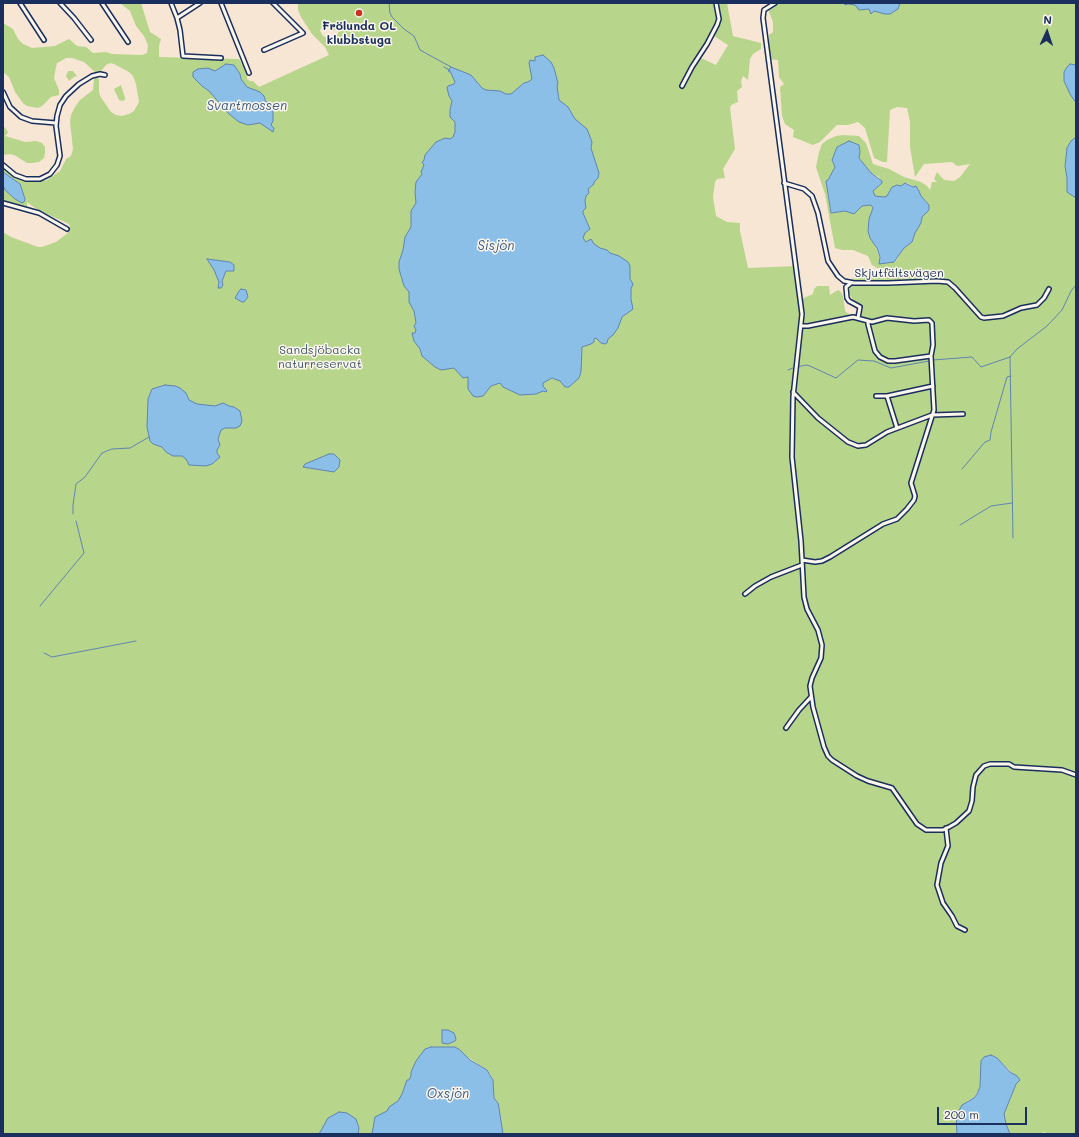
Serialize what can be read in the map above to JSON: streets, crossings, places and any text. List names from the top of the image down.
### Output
{
  "streets": {
    "street": ["Skjutfältsvägen"]
  },
  "water": ["Svartmossen", "Sisjön", "Oxsjön"],
  "parks": ["Sandsjöbacka naturreservat"],
  "places": ["Frölunda OL klubbstuga"],
  "scale_bar": "200 m",
  "north": "top"
}
